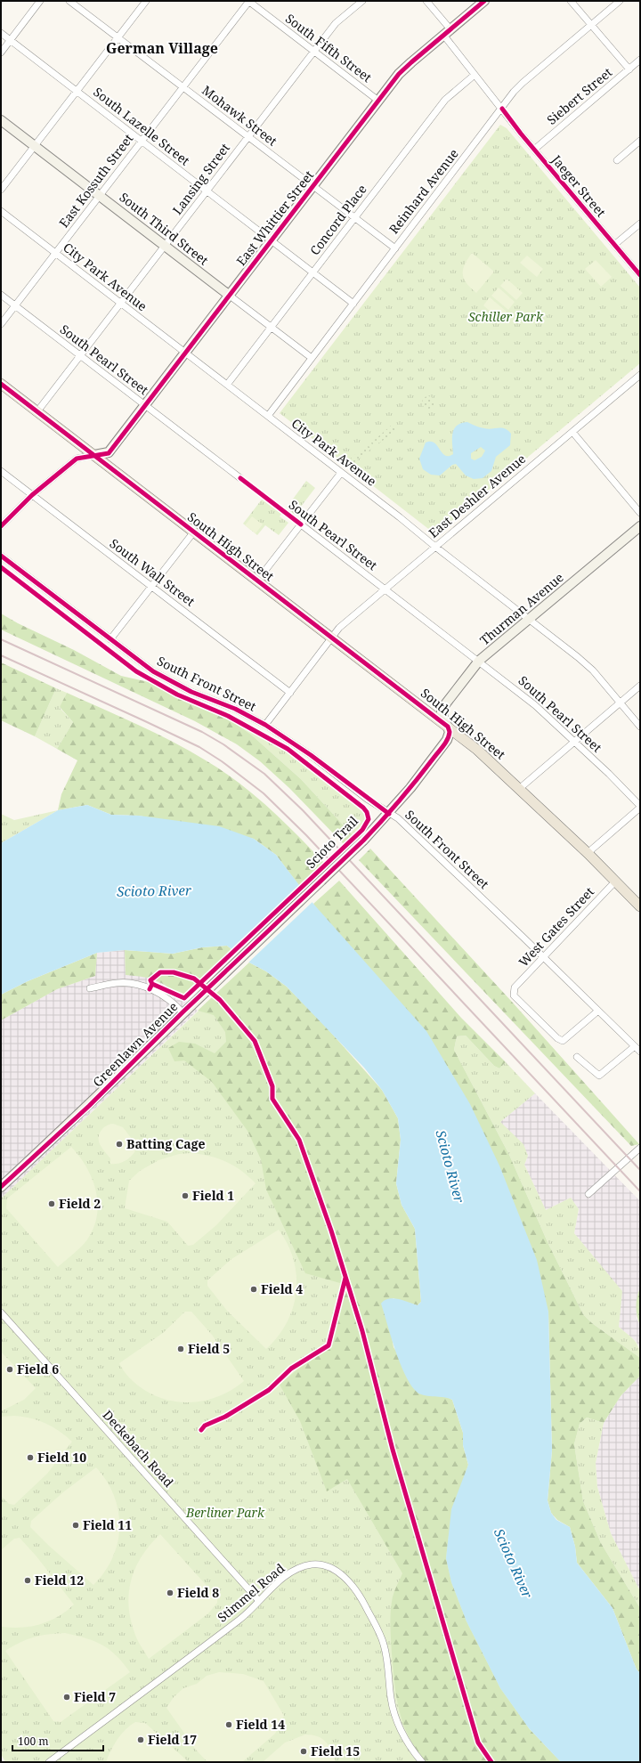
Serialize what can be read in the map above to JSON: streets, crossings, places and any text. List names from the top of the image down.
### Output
{
  "streets": {
    "main road": ["South High Street"],
    "street": [
      "South Fifth Street",
      "Siebert Street",
      "Mohawk Street",
      "South Lazelle Street",
      "Lansing Street",
      "East Kossuth Street",
      "Jaeger Street",
      "Reinhard Avenue",
      "East Whittier Street",
      "Concord Place",
      "South Third Street",
      "City Park Avenue",
      "South Pearl Street",
      "East Deshler Avenue",
      "South Wall Street",
      "Thurman Avenue",
      "South Front Street",
      "West Gates Street",
      "Greenlawn Avenue",
      "Deckebach Road",
      "Stimmel Road"
    ],
    "cycle path": ["Scioto Trail"]
  },
  "crossings": [
    ["South Fifth Street", "Lansing Street"],
    ["South Fifth Street", "East Kossuth Street"],
    ["South Fifth Street", "East Whittier Street"],
    ["Siebert Street", "Jaeger Street"],
    ["Mohawk Street", "Lansing Street"],
    ["Mohawk Street", "East Kossuth Street"],
    ["Mohawk Street", "Reinhard Avenue"],
    ["Mohawk Street", "East Whittier Street"],
    ["Mohawk Street", "Concord Place"],
    ["South Lazelle Street", "Lansing Street"],
    ["South Lazelle Street", "East Kossuth Street"],
    ["South Lazelle Street", "Reinhard Avenue"],
    ["South Lazelle Street", "East Whittier Street"],
    ["South Lazelle Street", "Concord Place"],
    ["Lansing Street", "South Third Street"],
    ["Lansing Street", "City Park Avenue"],
    ["Lansing Street", "South Pearl Street"],
    ["Lansing Street", "South High Street"],
    ["East Kossuth Street", "South Third Street"],
    ["East Kossuth Street", "City Park Avenue"],
    ["East Kossuth Street", "South Pearl Street"],
    ["Jaeger Street", "Reinhard Avenue"],
    ["Jaeger Street", "East Whittier Street"],
    ["Jaeger Street", "Concord Place"],
    ["Reinhard Avenue", "South Third Street"],
    ["Reinhard Avenue", "City Park Avenue"],
    ["East Whittier Street", "South Third Street"],
    ["East Whittier Street", "City Park Avenue"],
    ["East Whittier Street", "South Pearl Street"],
    ["East Whittier Street", "South High Street"],
    ["Concord Place", "South Third Street"],
    ["Concord Place", "City Park Avenue"],
    ["City Park Avenue", "East Deshler Avenue"],
    ["City Park Avenue", "Thurman Avenue"],
    ["South Pearl Street", "East Deshler Avenue"],
    ["South Pearl Street", "Thurman Avenue"],
    ["East Deshler Avenue", "South High Street"],
    ["East Deshler Avenue", "South Wall Street"],
    ["East Deshler Avenue", "South Front Street"],
    ["South High Street", "Thurman Avenue"],
    ["South High Street", "West Gates Street"],
    ["South High Street", "Greenlawn Avenue"],
    ["Thurman Avenue", "Greenlawn Avenue"],
    ["South Front Street", "West Gates Street"],
    ["South Front Street", "Greenlawn Avenue"],
    ["Deckebach Road", "Stimmel Road"]
  ],
  "districts": ["German Village"],
  "water": ["Scioto River"],
  "parks": ["Schiller Park", "Berliner Park"],
  "places": [
    "Batting Cage",
    "Field 1",
    "Field 2",
    "Field 4",
    "Field 5",
    "Field 6",
    "Field 10",
    "Field 11",
    "Field 12",
    "Field 8",
    "Field 7",
    "Field 14",
    "Field 17",
    "Field 15"
  ],
  "scale_bar": "100 m"
}
